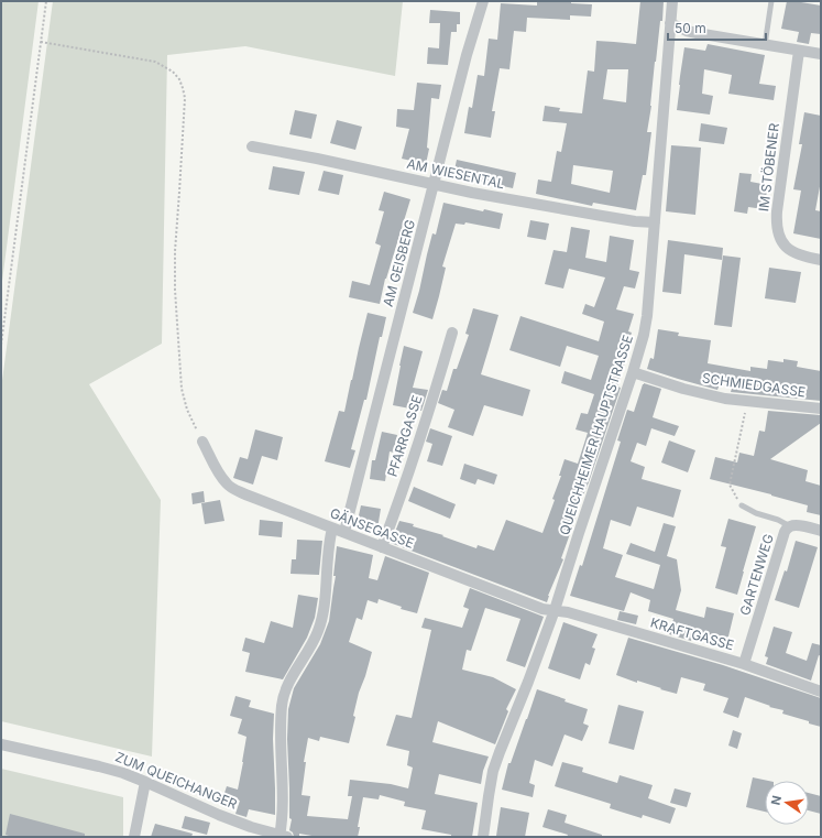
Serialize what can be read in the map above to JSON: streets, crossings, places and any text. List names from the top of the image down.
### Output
{
  "streets": {
    "street": [
      "IM STÖBENER",
      "AM WIESENTAL",
      "AM GEISBERG",
      "SCHMIEDGASSE",
      "QUEICHHEIMER HAUPTSTRASSE",
      "PFARRGASSE",
      "GÄNSEGASSE",
      "GARTENWEG",
      "KRAFTGASSE",
      "ZUM QUEICHANGER"
    ]
  },
  "crossings": [
    ["AM WIESENTAL", "AM GEISBERG"],
    ["AM WIESENTAL", "QUEICHHEIMER HAUPTSTRASSE"],
    ["AM GEISBERG", "GÄNSEGASSE"],
    ["SCHMIEDGASSE", "QUEICHHEIMER HAUPTSTRASSE"],
    ["QUEICHHEIMER HAUPTSTRASSE", "GÄNSEGASSE"],
    ["QUEICHHEIMER HAUPTSTRASSE", "KRAFTGASSE"],
    ["PFARRGASSE", "GÄNSEGASSE"],
    ["GÄNSEGASSE", "KRAFTGASSE"],
    ["GARTENWEG", "KRAFTGASSE"]
  ],
  "scale_bar": "50 m",
  "north": "left"
}
